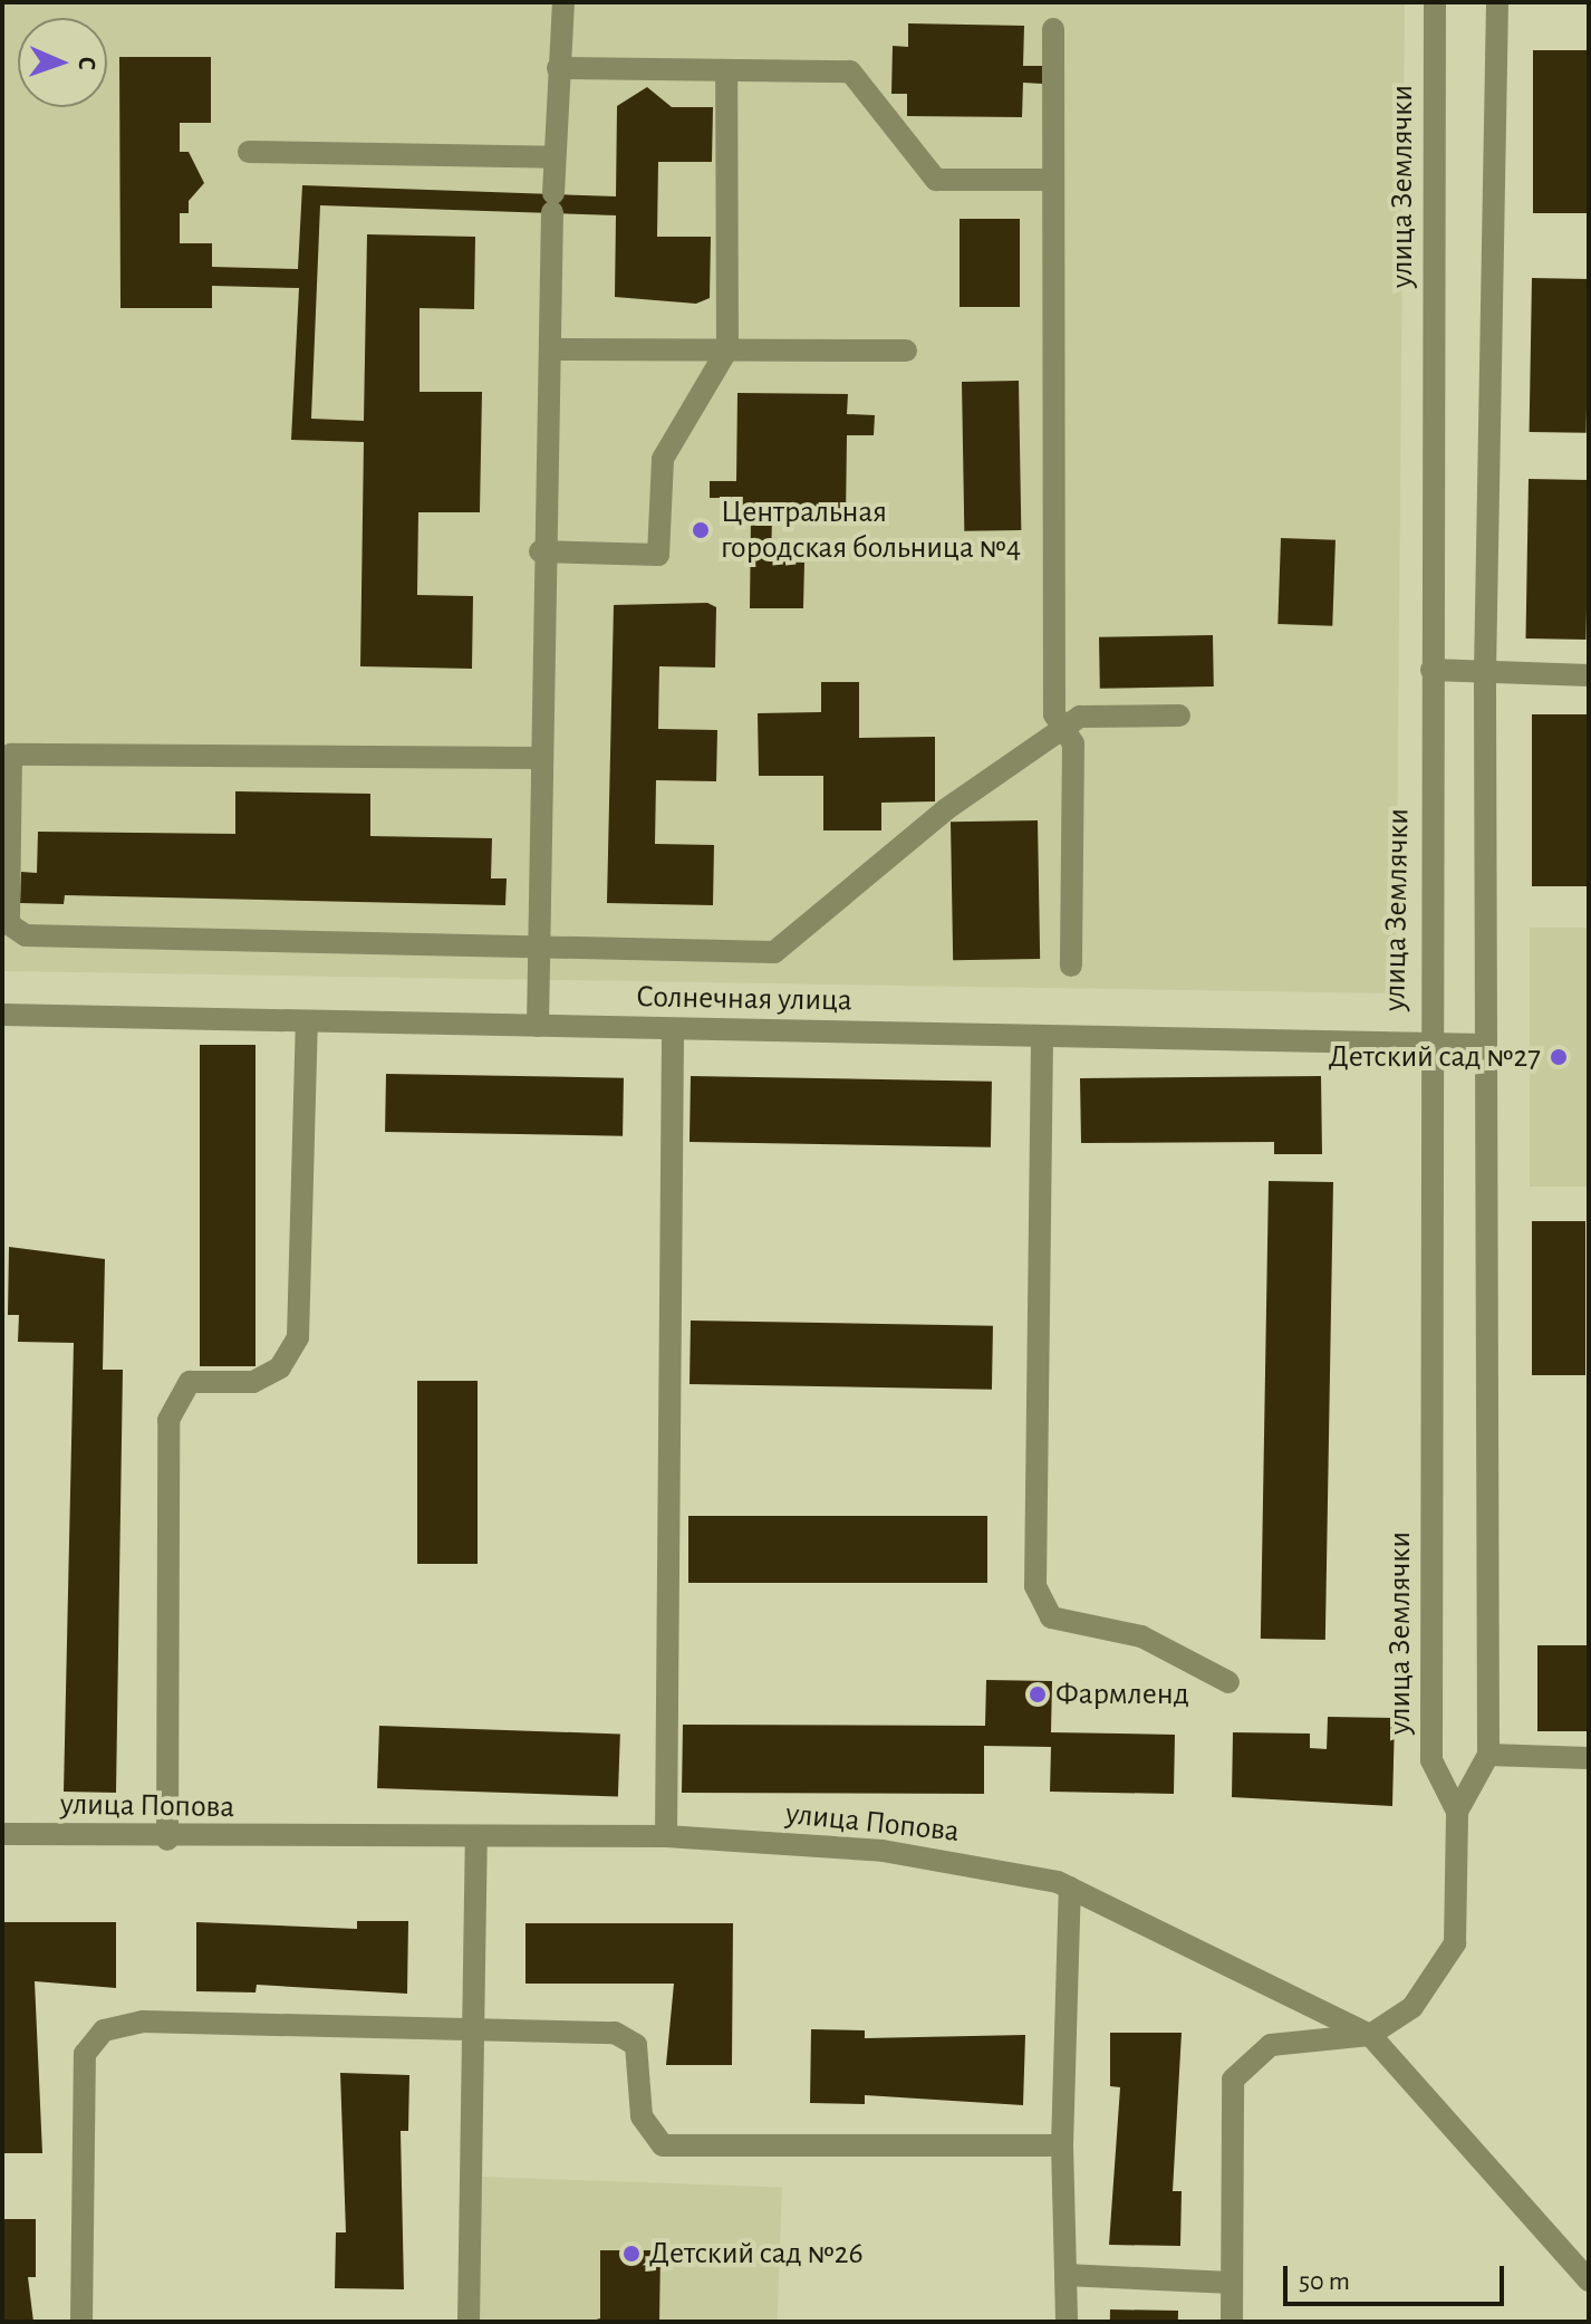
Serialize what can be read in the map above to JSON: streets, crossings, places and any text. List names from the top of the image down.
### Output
{
  "streets": {
    "street": ["улица Землячки", "Солнечная улица", "улица Попова"]
  },
  "crossings": [
    ["улица Землячки", "Солнечная улица"]
  ],
  "places": [
    "Центральная городская больница №4",
    "Детский сад №27",
    "Фармленд",
    "Детский сад №26"
  ],
  "scale_bar": "50 m",
  "north": "right"
}
